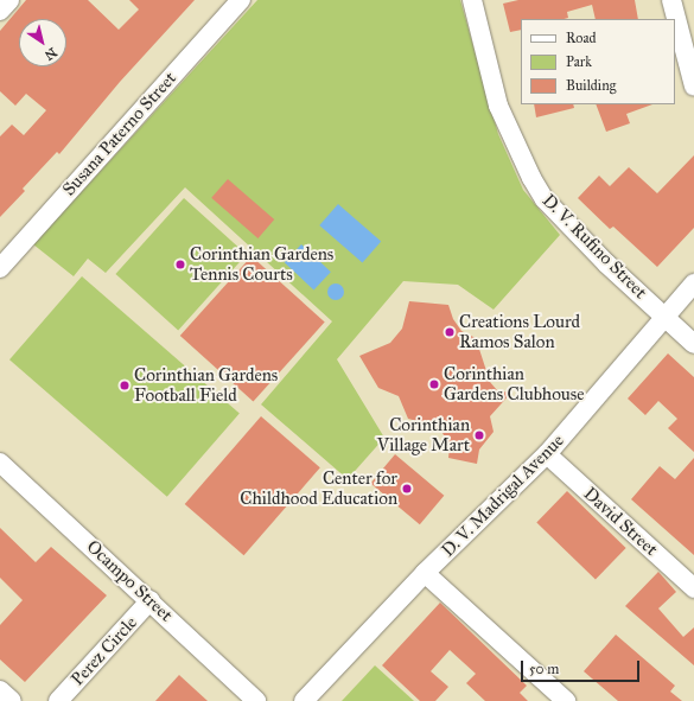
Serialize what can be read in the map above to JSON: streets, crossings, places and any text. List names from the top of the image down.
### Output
{
  "streets": {
    "street": [
      "Susana Paterno Street",
      "D. V. Rufino Street",
      "D. V. Madrigal Avenue",
      "David Street",
      "Ocampo Street",
      "Perez Circle"
    ]
  },
  "crossings": [
    ["D. V. Rufino Street", "D. V. Madrigal Avenue"],
    ["D. V. Madrigal Avenue", "David Street"],
    ["Ocampo Street", "Perez Circle"]
  ],
  "places": [
    "Corinthian Gardens Tennis Courts",
    "Creations Lourd Ramos Salon",
    "Corinthian Gardens Clubhouse",
    "Corinthian Gardens Football Field",
    "Corinthian Village Mart",
    "Center for Childhood Education"
  ],
  "legend": ["Road", "Park", "Building"],
  "scale_bar": "50 m",
  "north": "bottom right"
}
